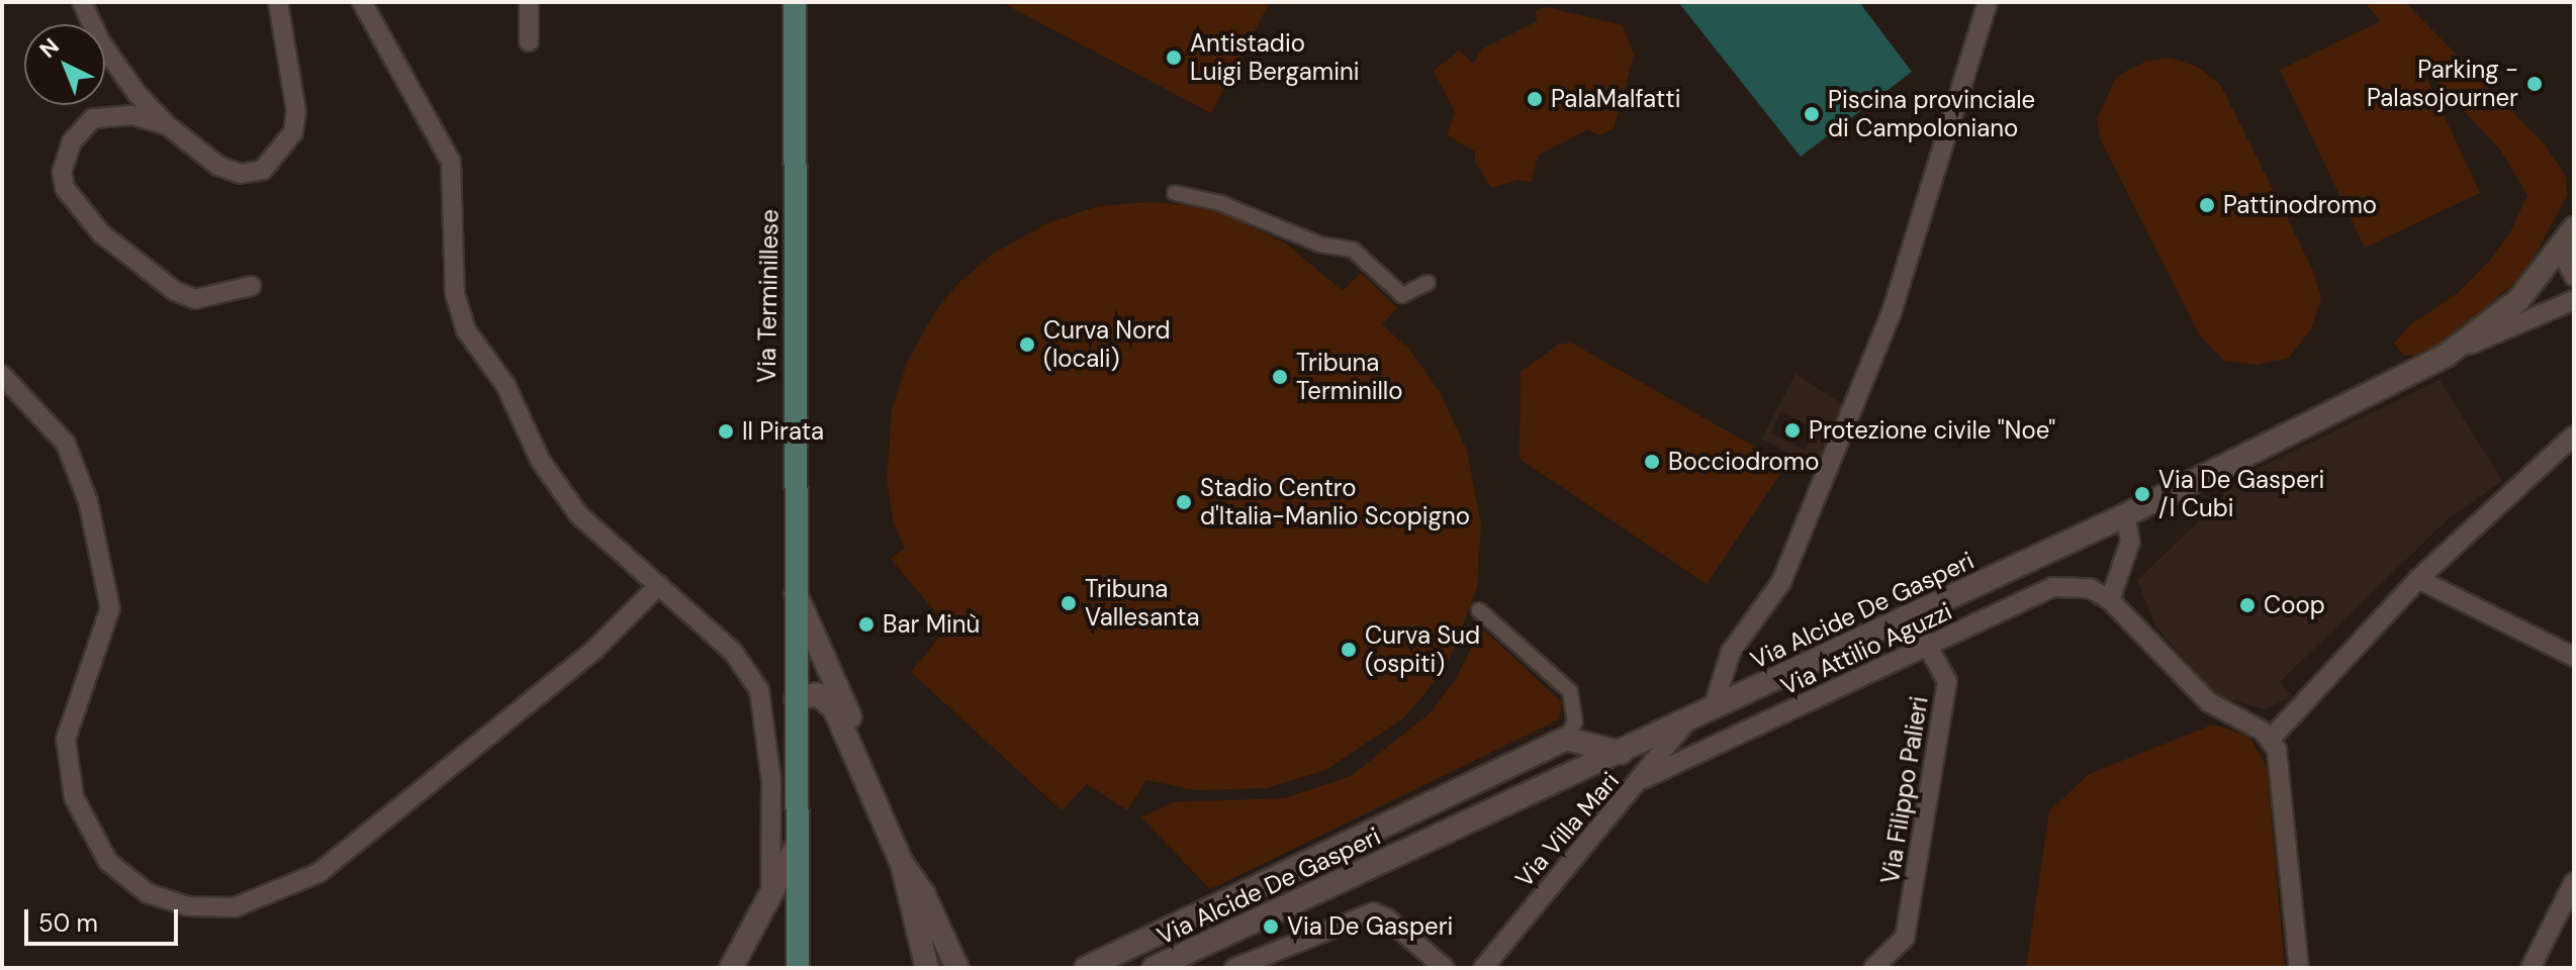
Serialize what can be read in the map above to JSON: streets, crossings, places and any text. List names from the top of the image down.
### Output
{
  "streets": {
    "main road": ["Via Terminillese"],
    "street": [
      "Via Alcide De Gasperi",
      "Via Attilio Aguzzi",
      "Via Filippo Palieri",
      "Via Villa Mari"
    ]
  },
  "crossings": [
    ["Via Alcide De Gasperi", "Via Filippo Palieri"],
    ["Via Alcide De Gasperi", "Via Villa Mari"],
    ["Via Attilio Aguzzi", "Via Filippo Palieri"],
    ["Via Attilio Aguzzi", "Via Villa Mari"]
  ],
  "places": [
    "Antistadio Luigi Bergamini",
    "Parking - Palasojourner",
    "PalaMalfatti",
    "Piscina provinciale di Campoloniano",
    "Pattinodromo",
    "Curva Nord (locali)",
    "Tribuna Terminillo",
    "Protezione civile \"Noe\"",
    "Il Pirata",
    "Bocciodromo",
    "Via De Gasperi /I Cubi",
    "Stadio Centro d'Italia-Manlio Scopigno",
    "Tribuna Vallesanta",
    "Coop",
    "Bar Minù",
    "Curva Sud (ospiti)",
    "Via De Gasperi"
  ],
  "scale_bar": "50 m",
  "north": "top left"
}
